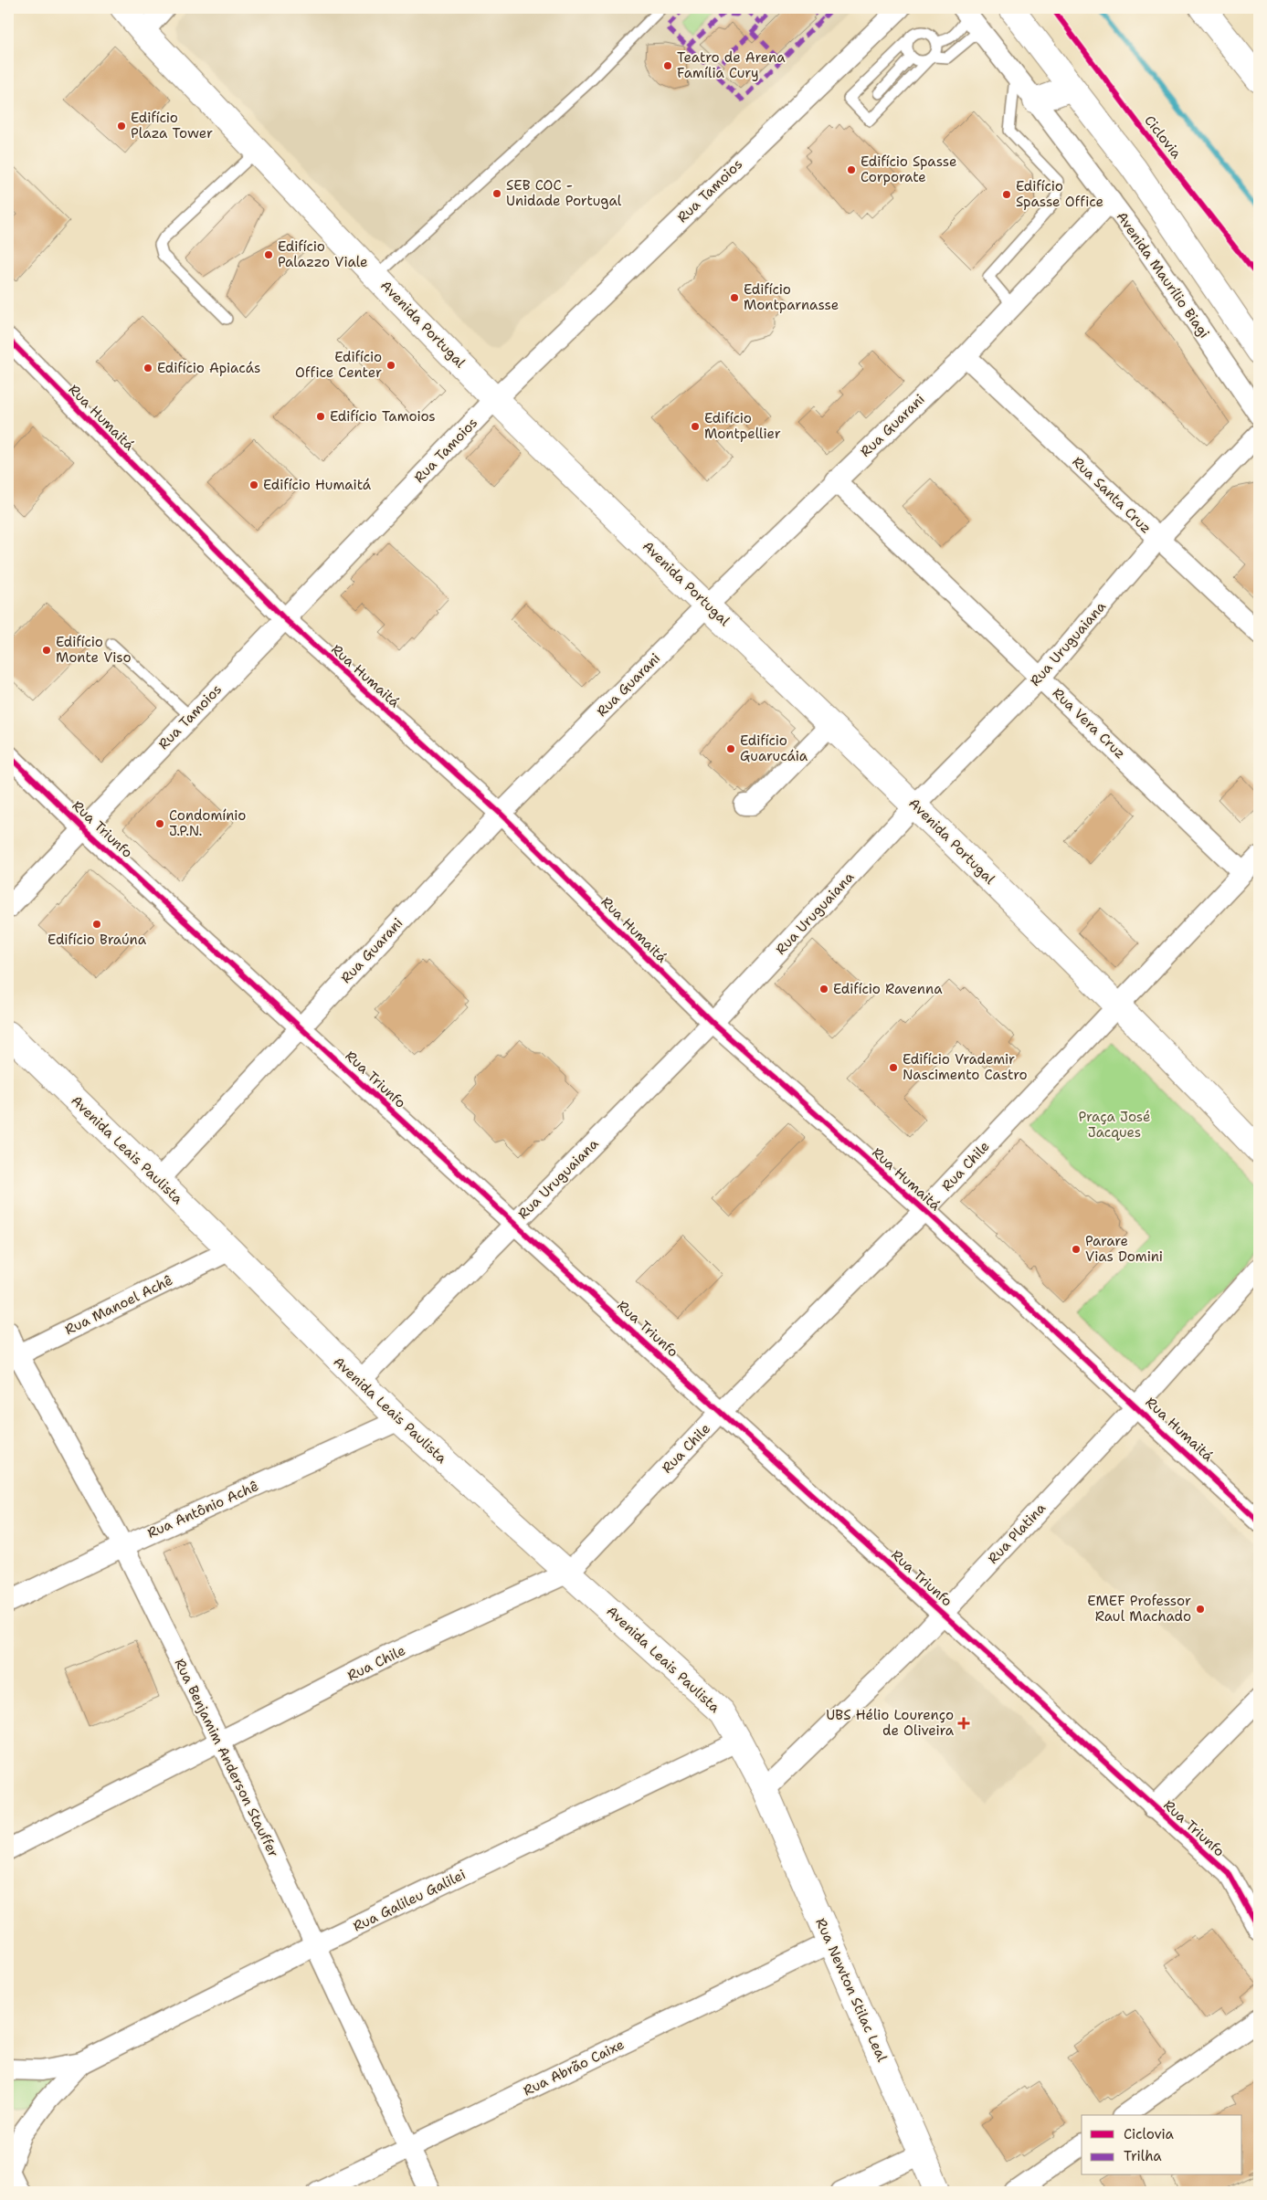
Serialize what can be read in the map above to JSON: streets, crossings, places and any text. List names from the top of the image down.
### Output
{
  "streets": {
    "main road": ["Avenida Portugal", "Avenida Leais Paulista", "Rua Newton Stilac Leal"],
    "street": [
      "Rua Tamoios",
      "Avenida Maurílio Biagi",
      "Rua Humaitá",
      "Rua Guarani",
      "Rua Santa Cruz",
      "Rua Uruguaiana",
      "Rua Vera Cruz",
      "Rua Triunfo",
      "Rua Chile",
      "Rua Manoel Achê",
      "Rua Antônio Achê",
      "Rua Platina",
      "Rua Benjamim Anderson Stauffer",
      "Rua Galileu Galilei",
      "Rua Abrão Caixe"
    ],
    "cycle path": ["Ciclovia"]
  },
  "crossings": [
    ["Rua Tamoios", "Avenida Portugal"],
    ["Rua Tamoios", "Rua Humaitá"],
    ["Rua Tamoios", "Rua Triunfo"],
    ["Avenida Maurílio Biagi", "Rua Guarani"],
    ["Avenida Portugal", "Rua Guarani"],
    ["Avenida Portugal", "Rua Uruguaiana"],
    ["Avenida Portugal", "Rua Chile"],
    ["Rua Humaitá", "Rua Guarani"],
    ["Rua Humaitá", "Rua Uruguaiana"],
    ["Rua Humaitá", "Rua Chile"],
    ["Rua Humaitá", "Rua Platina"],
    ["Rua Guarani", "Rua Santa Cruz"],
    ["Rua Guarani", "Rua Vera Cruz"],
    ["Rua Guarani", "Rua Triunfo"],
    ["Rua Guarani", "Avenida Leais Paulista"],
    ["Rua Santa Cruz", "Rua Uruguaiana"],
    ["Rua Uruguaiana", "Rua Vera Cruz"],
    ["Rua Uruguaiana", "Rua Triunfo"],
    ["Rua Uruguaiana", "Avenida Leais Paulista"],
    ["Rua Vera Cruz", "Rua Chile"],
    ["Rua Triunfo", "Rua Chile"],
    ["Rua Triunfo", "Rua Platina"],
    ["Avenida Leais Paulista", "Rua Chile"],
    ["Avenida Leais Paulista", "Rua Manoel Achê"],
    ["Avenida Leais Paulista", "Rua Antônio Achê"],
    ["Avenida Leais Paulista", "Rua Platina"],
    ["Avenida Leais Paulista", "Rua Galileu Galilei"],
    ["Avenida Leais Paulista", "Rua Newton Stilac Leal"],
    ["Rua Chile", "Rua Benjamim Anderson Stauffer"],
    ["Rua Manoel Achê", "Rua Benjamim Anderson Stauffer"],
    ["Rua Antônio Achê", "Rua Benjamim Anderson Stauffer"],
    ["Rua Platina", "Rua Newton Stilac Leal"],
    ["Rua Benjamim Anderson Stauffer", "Rua Galileu Galilei"],
    ["Rua Benjamim Anderson Stauffer", "Rua Abrão Caixe"],
    ["Rua Newton Stilac Leal", "Rua Abrão Caixe"]
  ],
  "parks": ["Praça José Jacques"],
  "places": {
    "other": [
      "Teatro de Arena Família Cury",
      "Edifício Plaza Tower",
      "Edifício Spasse Corporate",
      "SEB COC - Unidade Portugal",
      "Edifício Spasse Office",
      "Edifício Palazzo Viale",
      "Edifício Montparnasse",
      "Edifício Office Center",
      "Edifício Apiacás",
      "Edifício Tamoios",
      "Edifício Montpellier",
      "Edifício Humaitá",
      "Edifício Monte Viso",
      "Edifício Guarucáia",
      "Condomínio J.P.N.",
      "Edifício Braúna",
      "Edifício Ravenna",
      "Edifício Vrademir Nascimento Castro",
      "Parare Vias Domini",
      "EMEF Professor Raul Machado"
    ],
    "health": ["UBS Hélio Lourenço de Oliveira"]
  },
  "legend": ["Ciclovia", "Trilha"]
}
